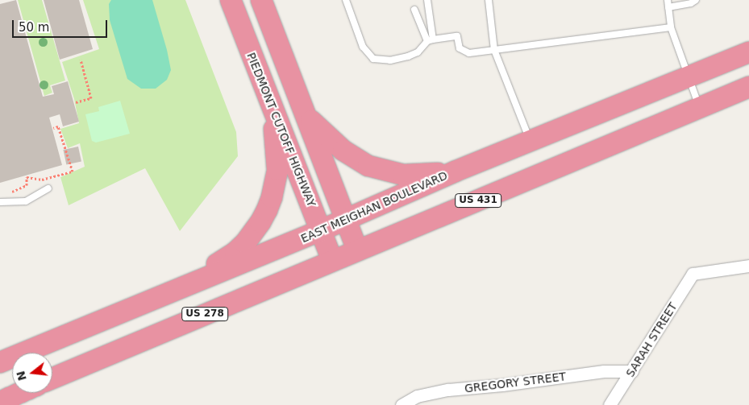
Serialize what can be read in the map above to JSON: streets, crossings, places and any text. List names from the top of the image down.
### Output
{
  "streets": {
    "highway": [
      "PIEDMONT CUTOFF HIGHWAY",
      "US 431",
      "EAST MEIGHAN BOULEVARD",
      "US 278"
    ],
    "street": ["SARAH STREET", "GREGORY STREET"]
  },
  "crossings": [
    ["PIEDMONT CUTOFF HIGHWAY", "EAST MEIGHAN BOULEVARD"],
    ["PIEDMONT CUTOFF HIGHWAY", "US 278"],
    ["US 431", "US 278"],
    ["SARAH STREET", "GREGORY STREET"]
  ],
  "scale_bar": "50 m",
  "north": "left"
}
